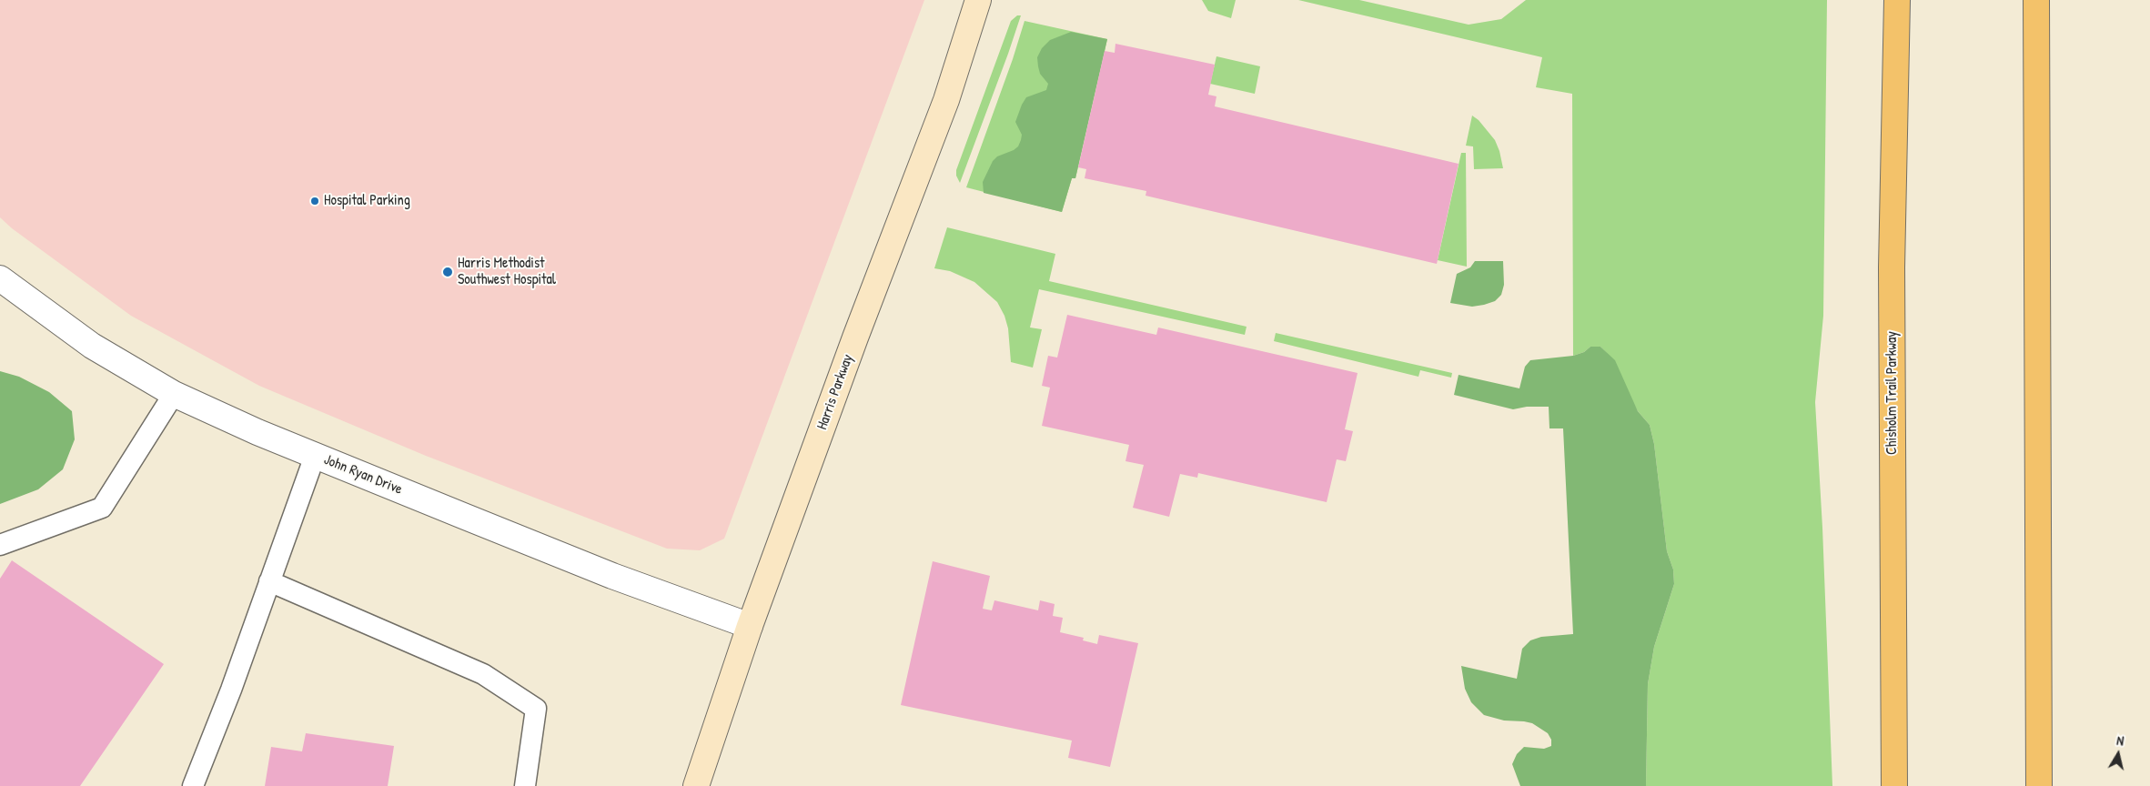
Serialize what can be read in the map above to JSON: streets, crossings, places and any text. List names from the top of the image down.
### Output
{
  "streets": {
    "highway": ["Chisholm Trail Parkway"],
    "street": ["Harris Parkway", "John Ryan Drive"]
  },
  "crossings": [
    ["Harris Parkway", "John Ryan Drive"]
  ],
  "places": ["Hospital Parking", "Harris Methodist Southwest Hospital"],
  "north": "top"
}
